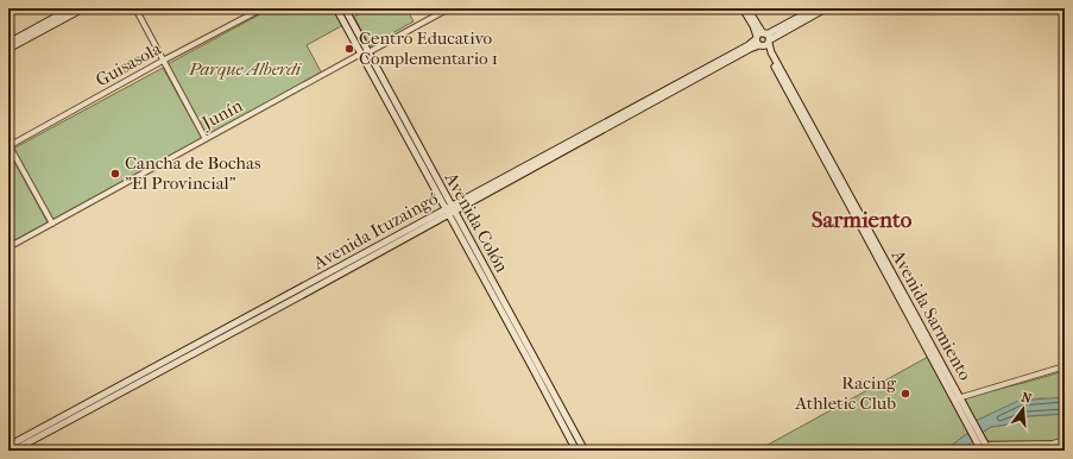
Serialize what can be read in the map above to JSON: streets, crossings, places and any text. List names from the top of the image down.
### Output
{
  "streets": {
    "main road": ["Avenida Colón", "Avenida Ituzaingó", "Avenida Sarmiento"],
    "street": ["Guisasola", "Junín"]
  },
  "crossings": [
    ["Junín", "Avenida Colón"],
    ["Avenida Colón", "Avenida Ituzaingó"],
    ["Avenida Ituzaingó", "Avenida Sarmiento"]
  ],
  "districts": ["Sarmiento"],
  "parks": ["Parque Alberdi"],
  "places": ["Centro Educativo Complementario 1", "Cancha de Bochas \"El Provincial\"", "Racing Athletic Club"],
  "north": "top"
}
